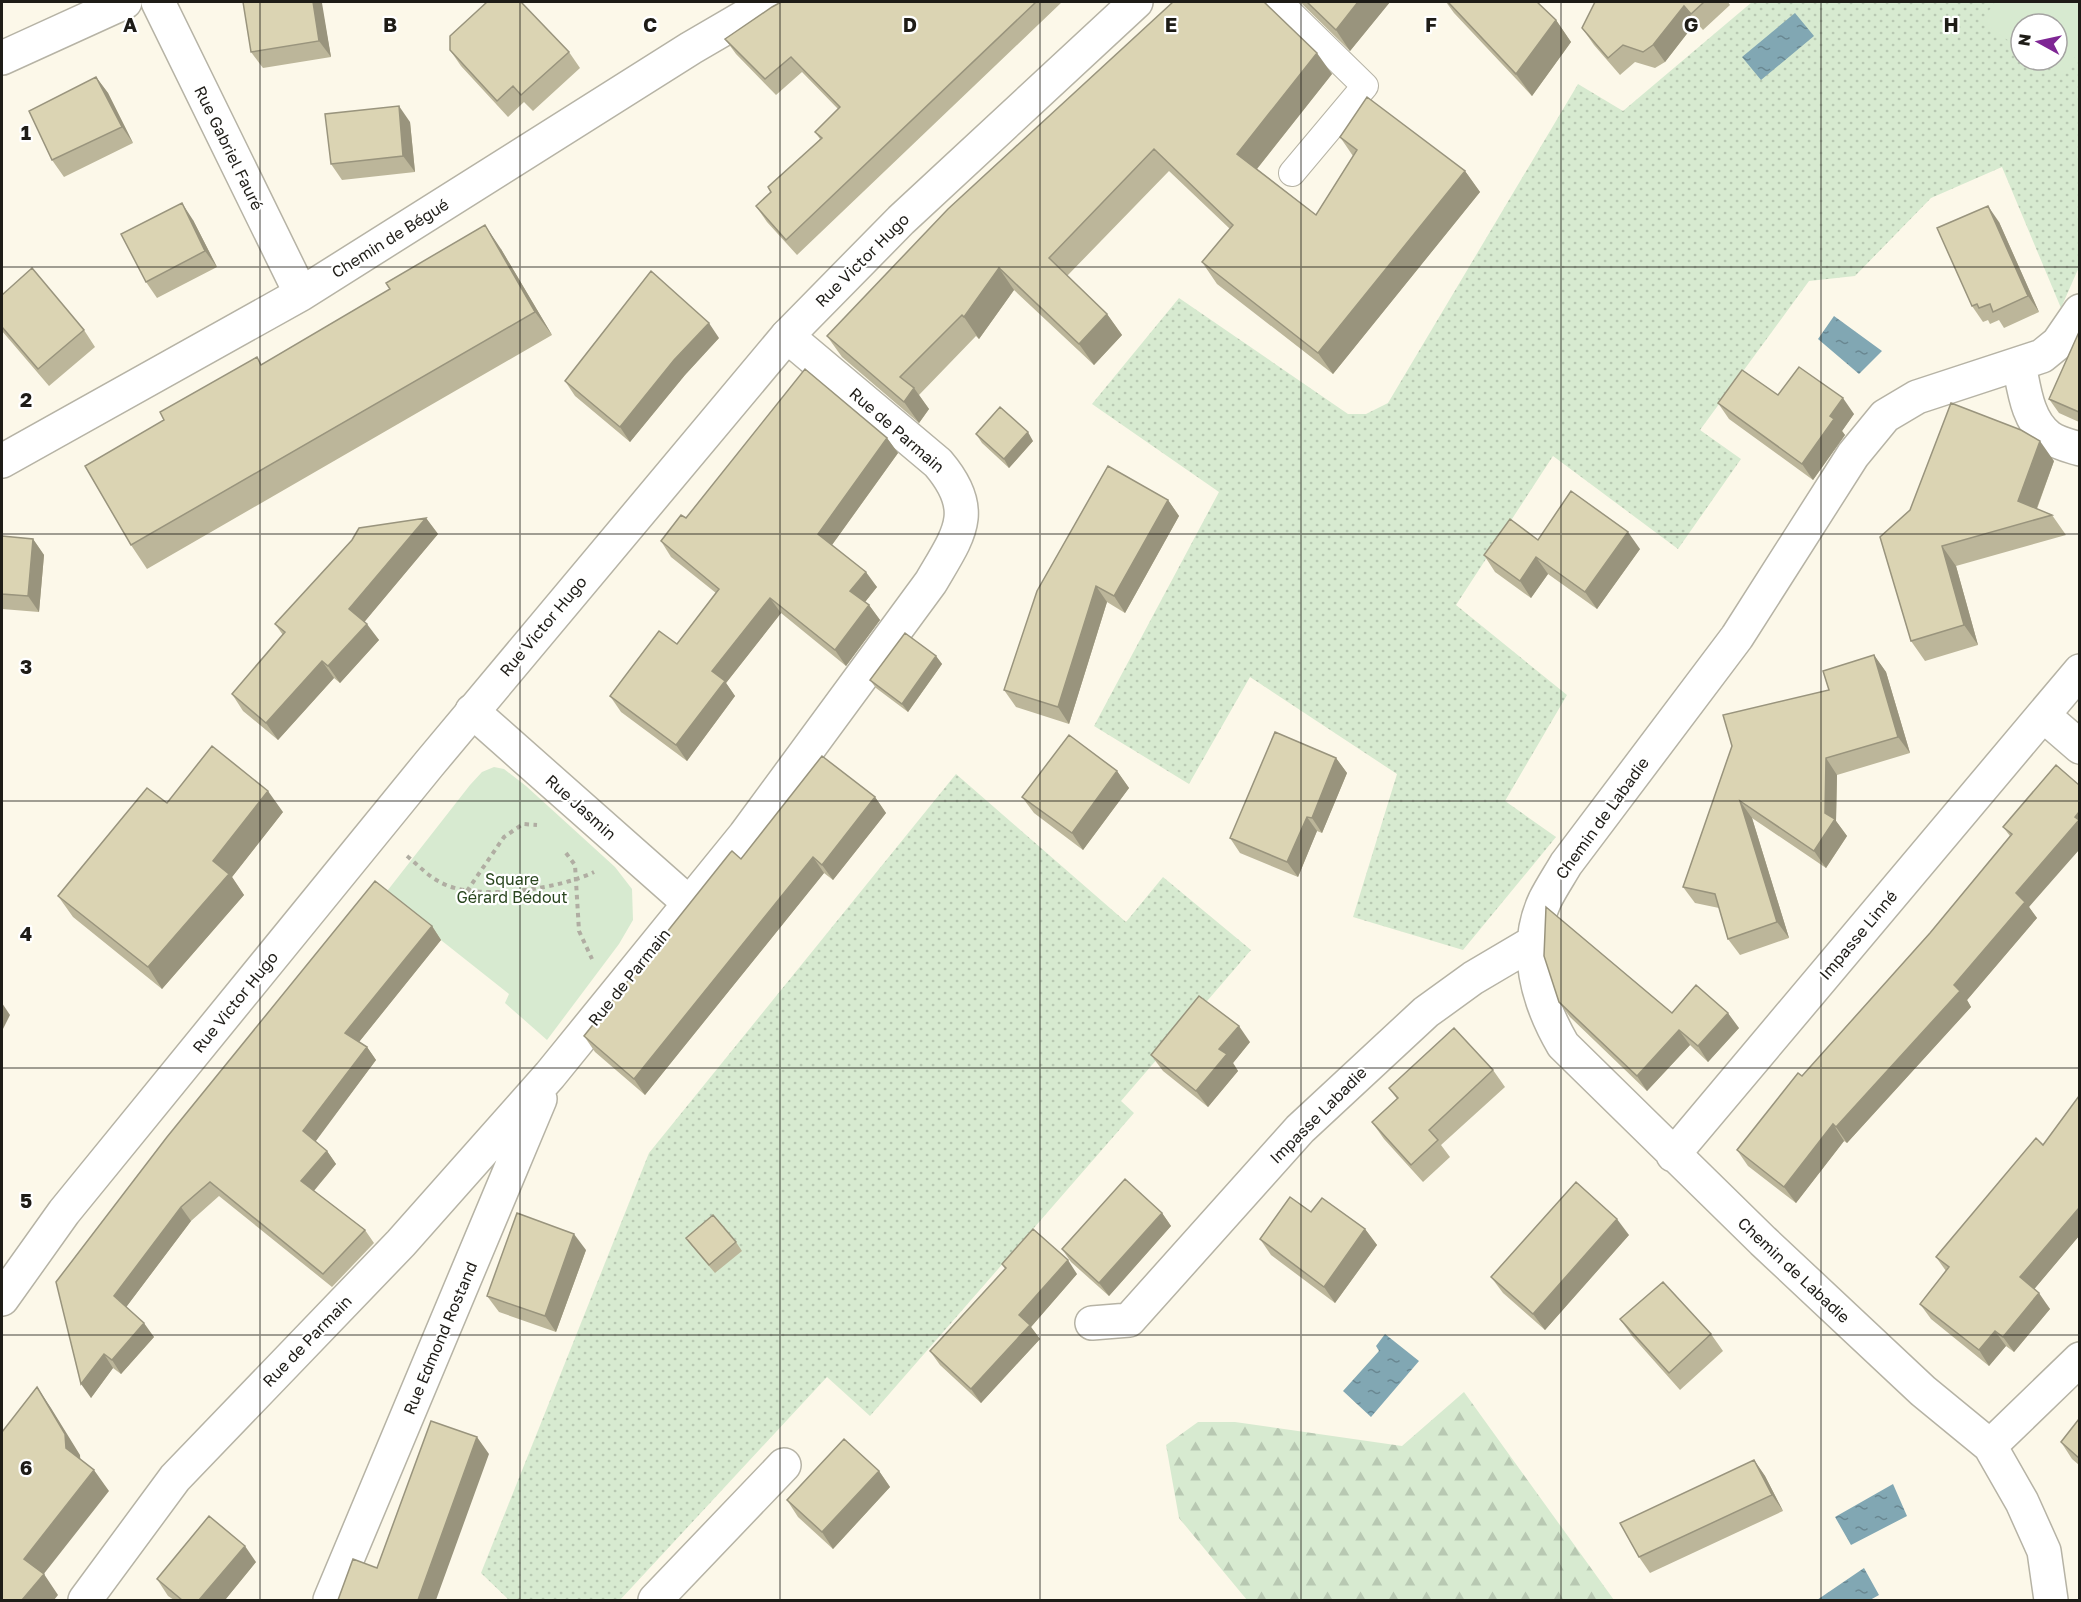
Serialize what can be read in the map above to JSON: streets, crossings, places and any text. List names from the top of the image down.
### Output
{
  "streets": {
    "street": [
      "Rue Gabriel Fauré",
      "Chemin de Bégué",
      "Rue Victor Hugo",
      "Rue de Parmain",
      "Rue Jasmin",
      "Chemin de Labadie",
      "Impasse Linné",
      "Impasse Labadie",
      "Rue Edmond Rostand"
    ]
  },
  "crossings": [
    ["Rue Gabriel Fauré", "Chemin de Bégué"],
    ["Rue Victor Hugo", "Rue de Parmain"],
    ["Rue Victor Hugo", "Rue Jasmin"],
    ["Rue de Parmain", "Rue Jasmin"],
    ["Rue de Parmain", "Rue Edmond Rostand"],
    ["Chemin de Labadie", "Impasse Linné"],
    ["Chemin de Labadie", "Impasse Labadie"]
  ],
  "parks": ["Square Gérard Bédout"],
  "north": "left",
  "grid": {
    "columns": [
      "A",
      "B",
      "C",
      "D",
      "E",
      "F",
      "G",
      "H"
    ],
    "rows": [
      "1",
      "2",
      "3",
      "4",
      "5",
      "6"
    ]
  }
}
